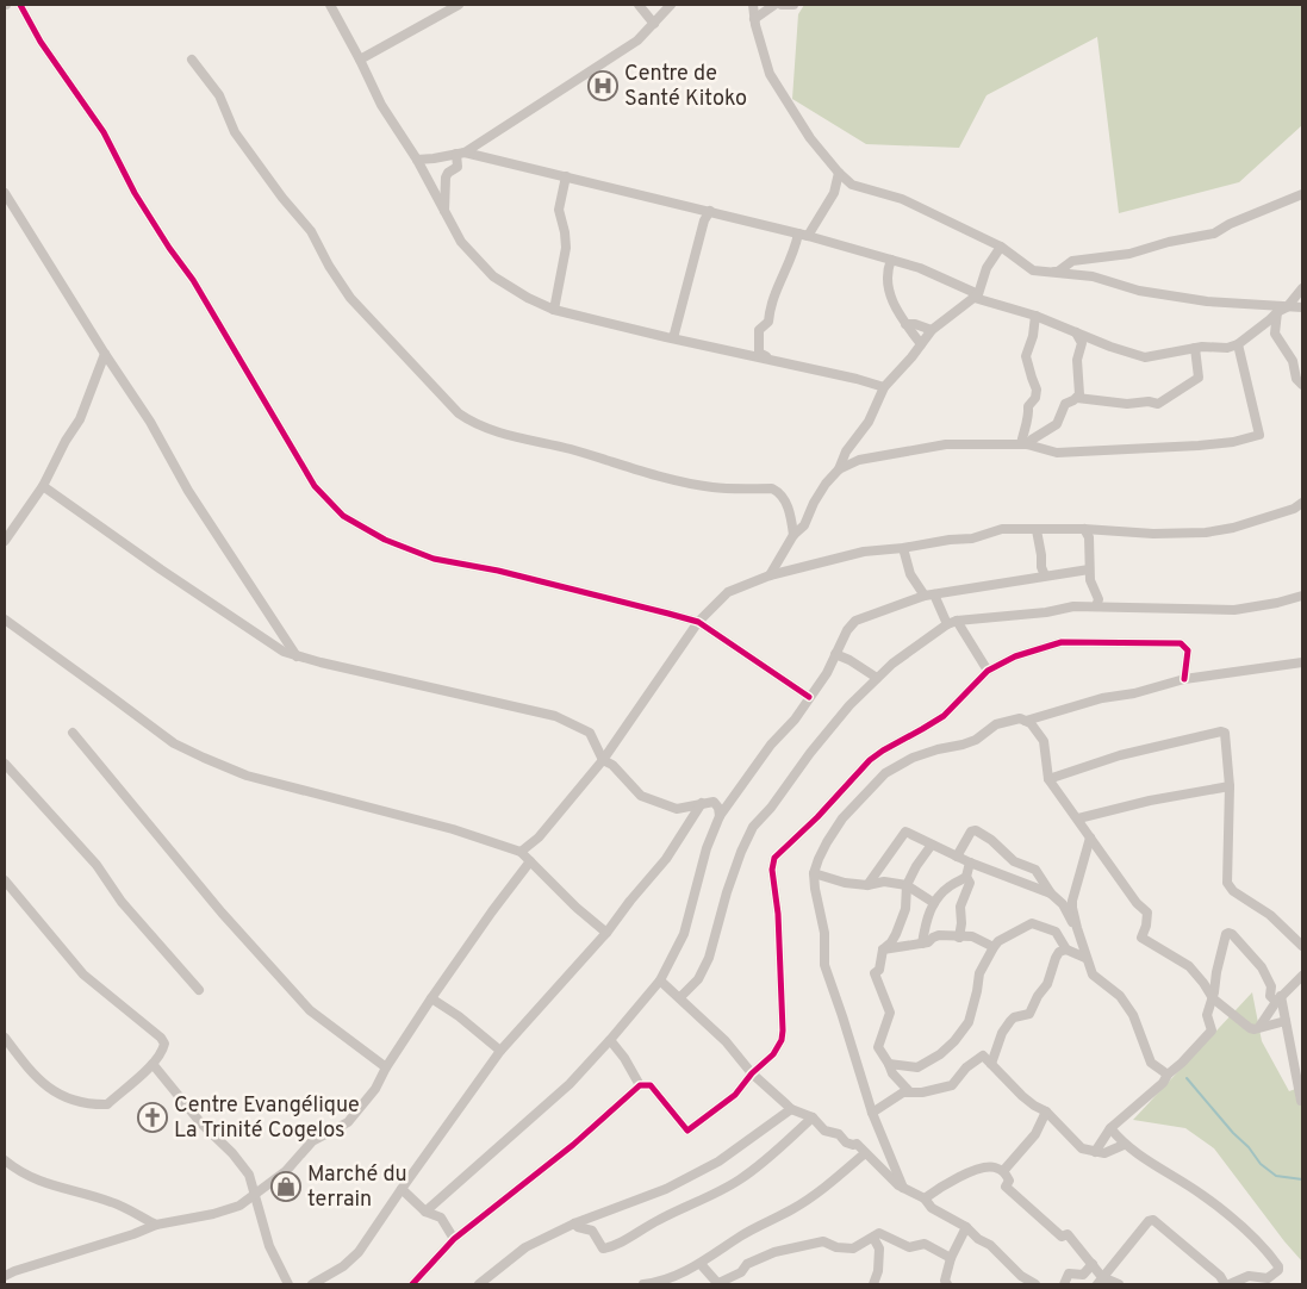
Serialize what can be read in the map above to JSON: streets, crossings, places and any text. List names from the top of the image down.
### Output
{
  "places": {
    "hospital": ["Centre de Santé Kitoko"],
    "church": ["Centre Evangélique La Trinité Cogelos"],
    "shop": ["Marché du terrain"]
  }
}
